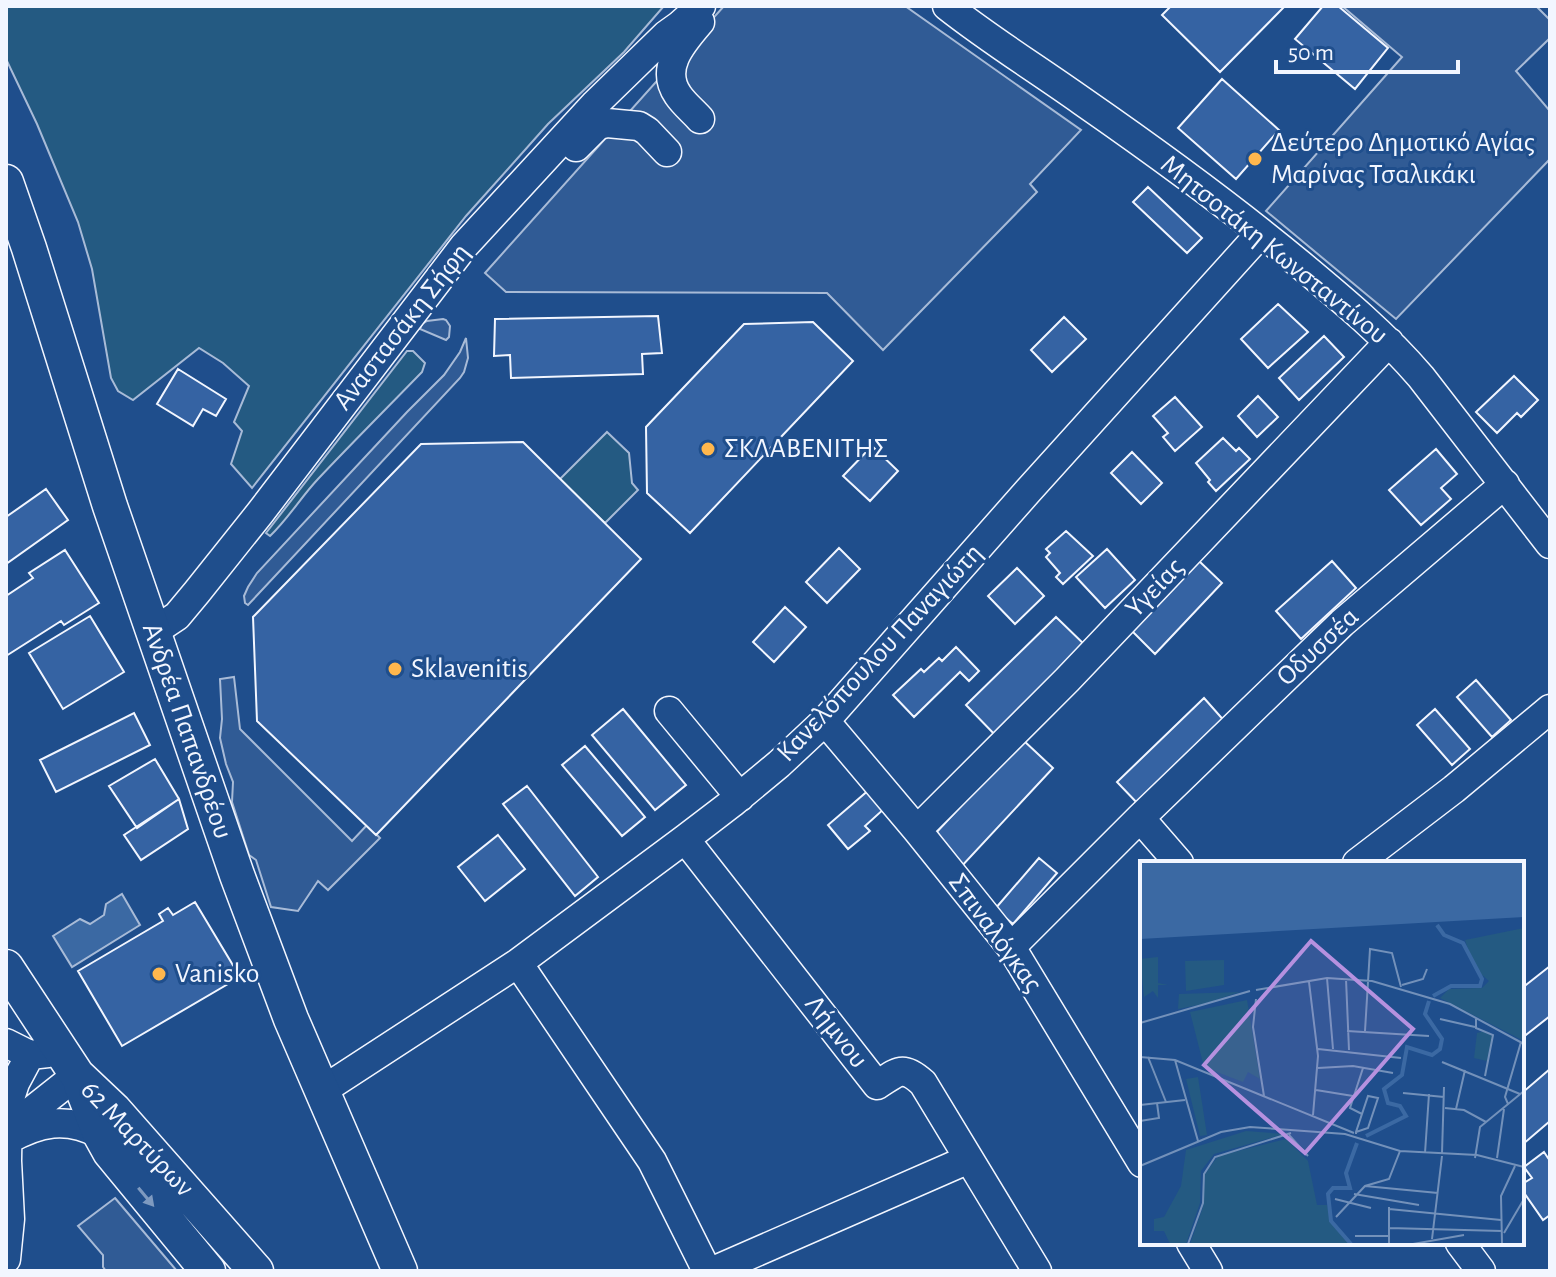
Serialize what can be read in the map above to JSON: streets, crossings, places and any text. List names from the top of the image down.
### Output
{
  "streets": {
    "main road": ["Ανδρέα Παπανδρέου", "62 Μαρτύρων"],
    "street": [
      "Μητσοτάκη Κωνσταντίνου",
      "Αναστασάκη Σήφη",
      "Υγείας",
      "Οδυσσέα",
      "Κανελόπουλου Παναγιώτη",
      "Σπιναλόγκας",
      "Λήμνου"
    ]
  },
  "crossings": [
    ["Μητσοτάκη Κωνσταντίνου", "Υγείας"],
    ["Μητσοτάκη Κωνσταντίνου", "Οδυσσέα"],
    ["Μητσοτάκη Κωνσταντίνου", "Κανελόπουλου Παναγιώτη"],
    ["Αναστασάκη Σήφη", "Ανδρέα Παπανδρέου"],
    ["Υγείας", "Σπιναλόγκας"],
    ["Οδυσσέα", "Σπιναλόγκας"],
    ["Κανελόπουλου Παναγιώτη", "Ανδρέα Παπανδρέου"],
    ["Κανελόπουλου Παναγιώτη", "Σπιναλόγκας"],
    ["Κανελόπουλου Παναγιώτη", "Λήμνου"]
  ],
  "places": [
    "Δεύτερο Δημοτικό Αγίας Μαρίνας Τσαλικάκι",
    "ΣΚΛΑΒΕΝΙΤΗΣ",
    "Sklavenitis",
    "Vanisko"
  ],
  "scale_bar": "50 m"
}
